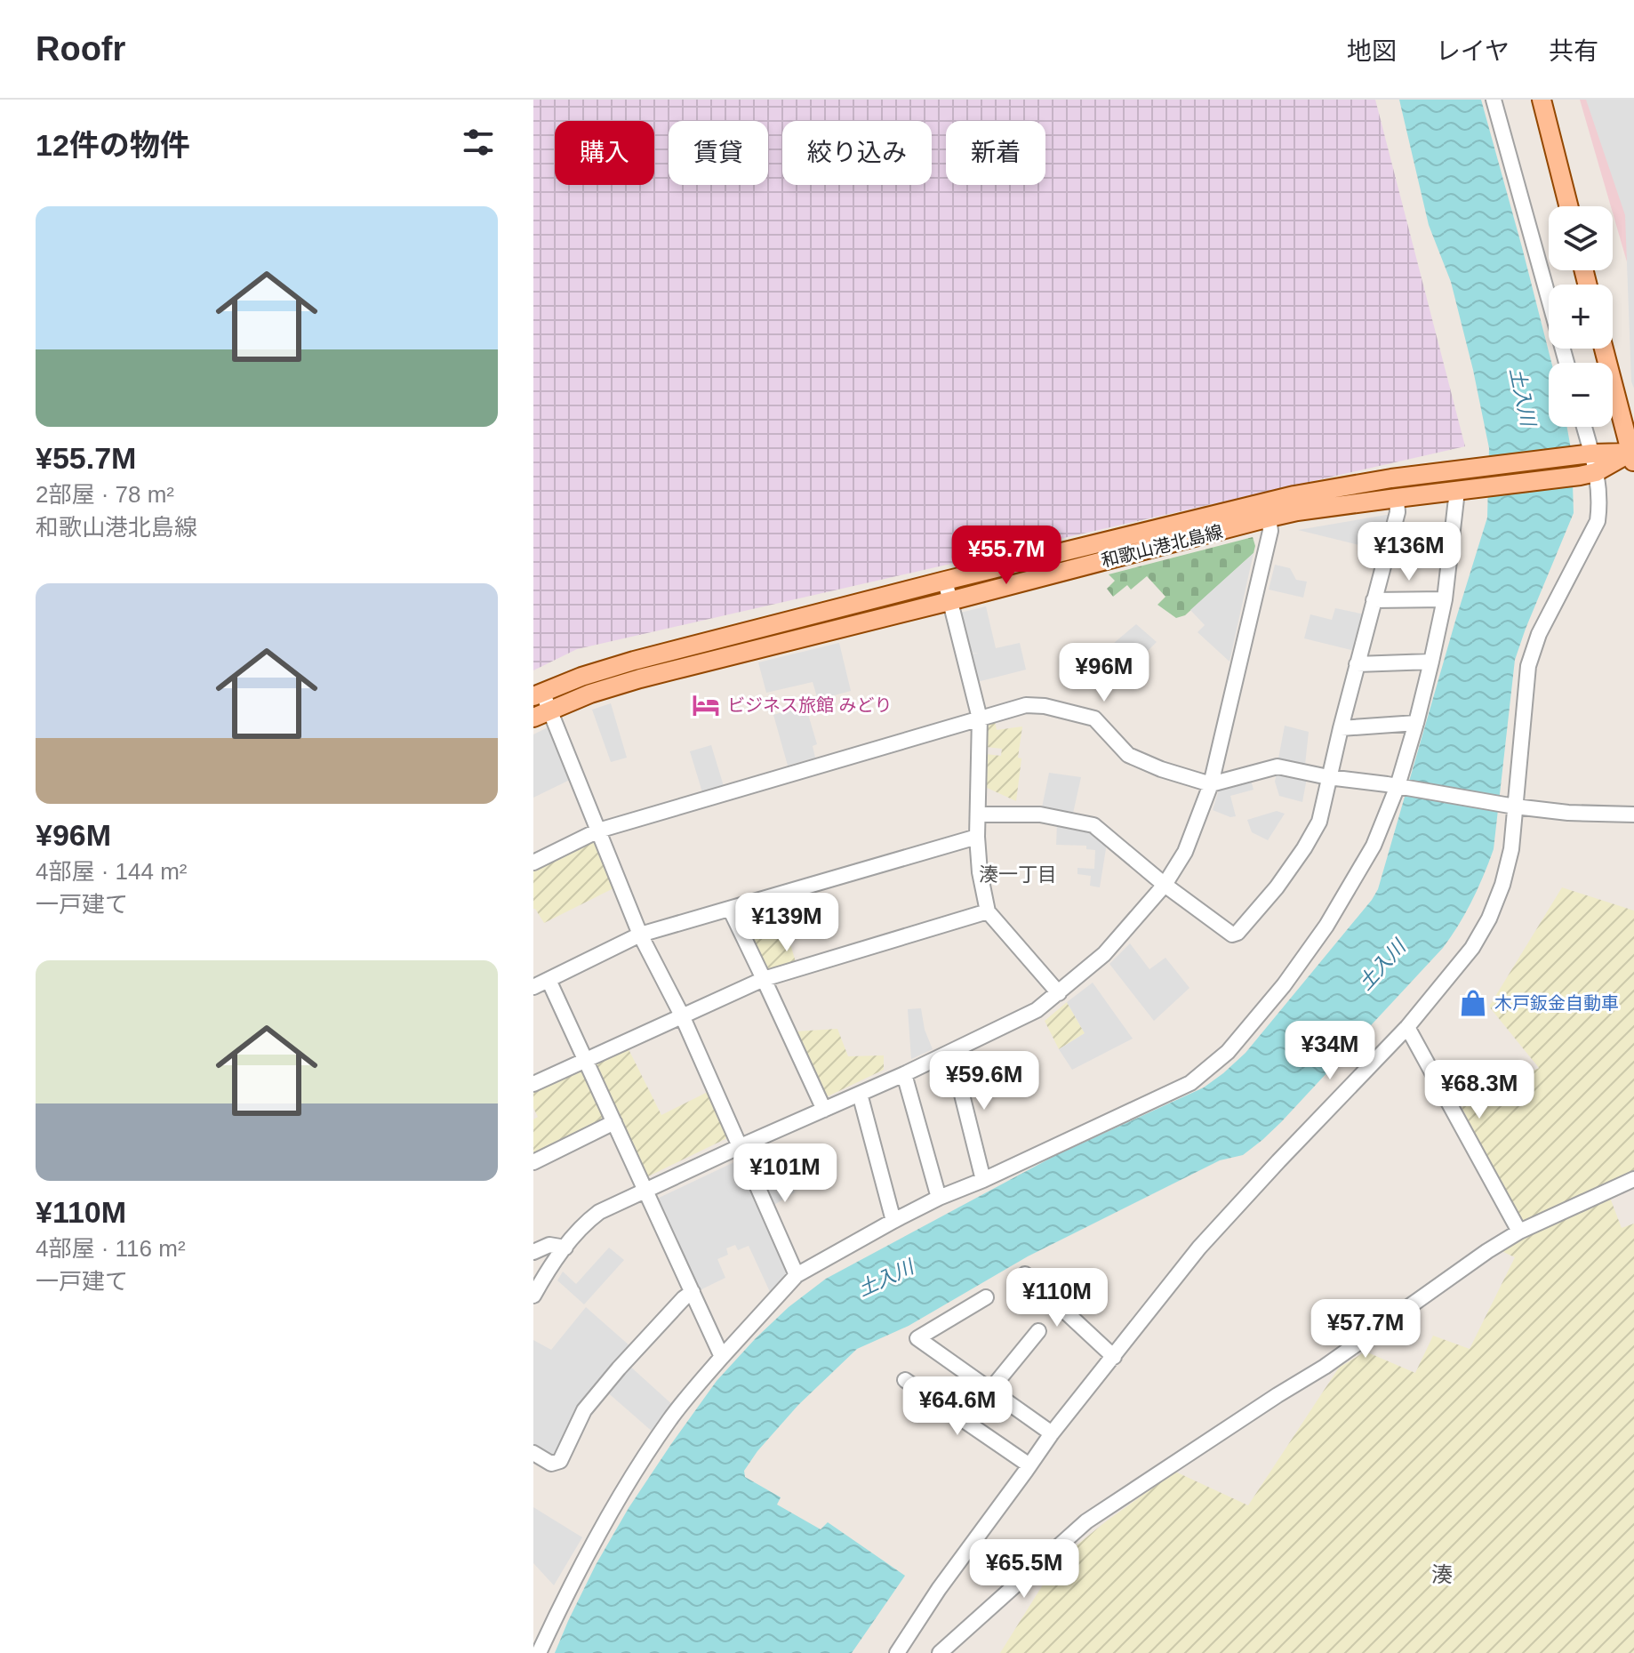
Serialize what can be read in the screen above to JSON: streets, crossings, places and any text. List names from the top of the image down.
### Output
{
  "streets": {
    "main road": ["和歌山港北島線"]
  },
  "districts": ["湊一丁目", "湊"],
  "water": ["土入川"],
  "places": {
    "hotel": ["ビジネス旅館 みどり"],
    "shop": ["木戸鈑金自動車"]
  },
  "page": {
    "header": "Roofr",
    "nav": ["地図", "レイヤ", "共有"],
    "heading": "12件の物件",
    "chip": [
      "購入",
      "賃貸",
      "絞り込み",
      "新着"
    ],
    "list": [
      {
        "name": "¥55.7M",
        "note": "2部屋 · 78 m² · 和歌山港北島線"
      },
      {
        "name": "¥96M",
        "note": "4部屋 · 144 m² · 一戸建て"
      },
      {
        "name": "¥110M",
        "note": "4部屋 · 116 m² · 一戸建て"
      }
    ],
    "map_buttons": ["+", "−"],
    "price": [
      "¥136M",
      "¥55.7M",
      "¥96M",
      "¥139M",
      "¥34M",
      "¥59.6M",
      "¥68.3M",
      "¥101M",
      "¥110M",
      "¥57.7M",
      "¥64.6M",
      "¥65.5M"
    ]
  }
}
